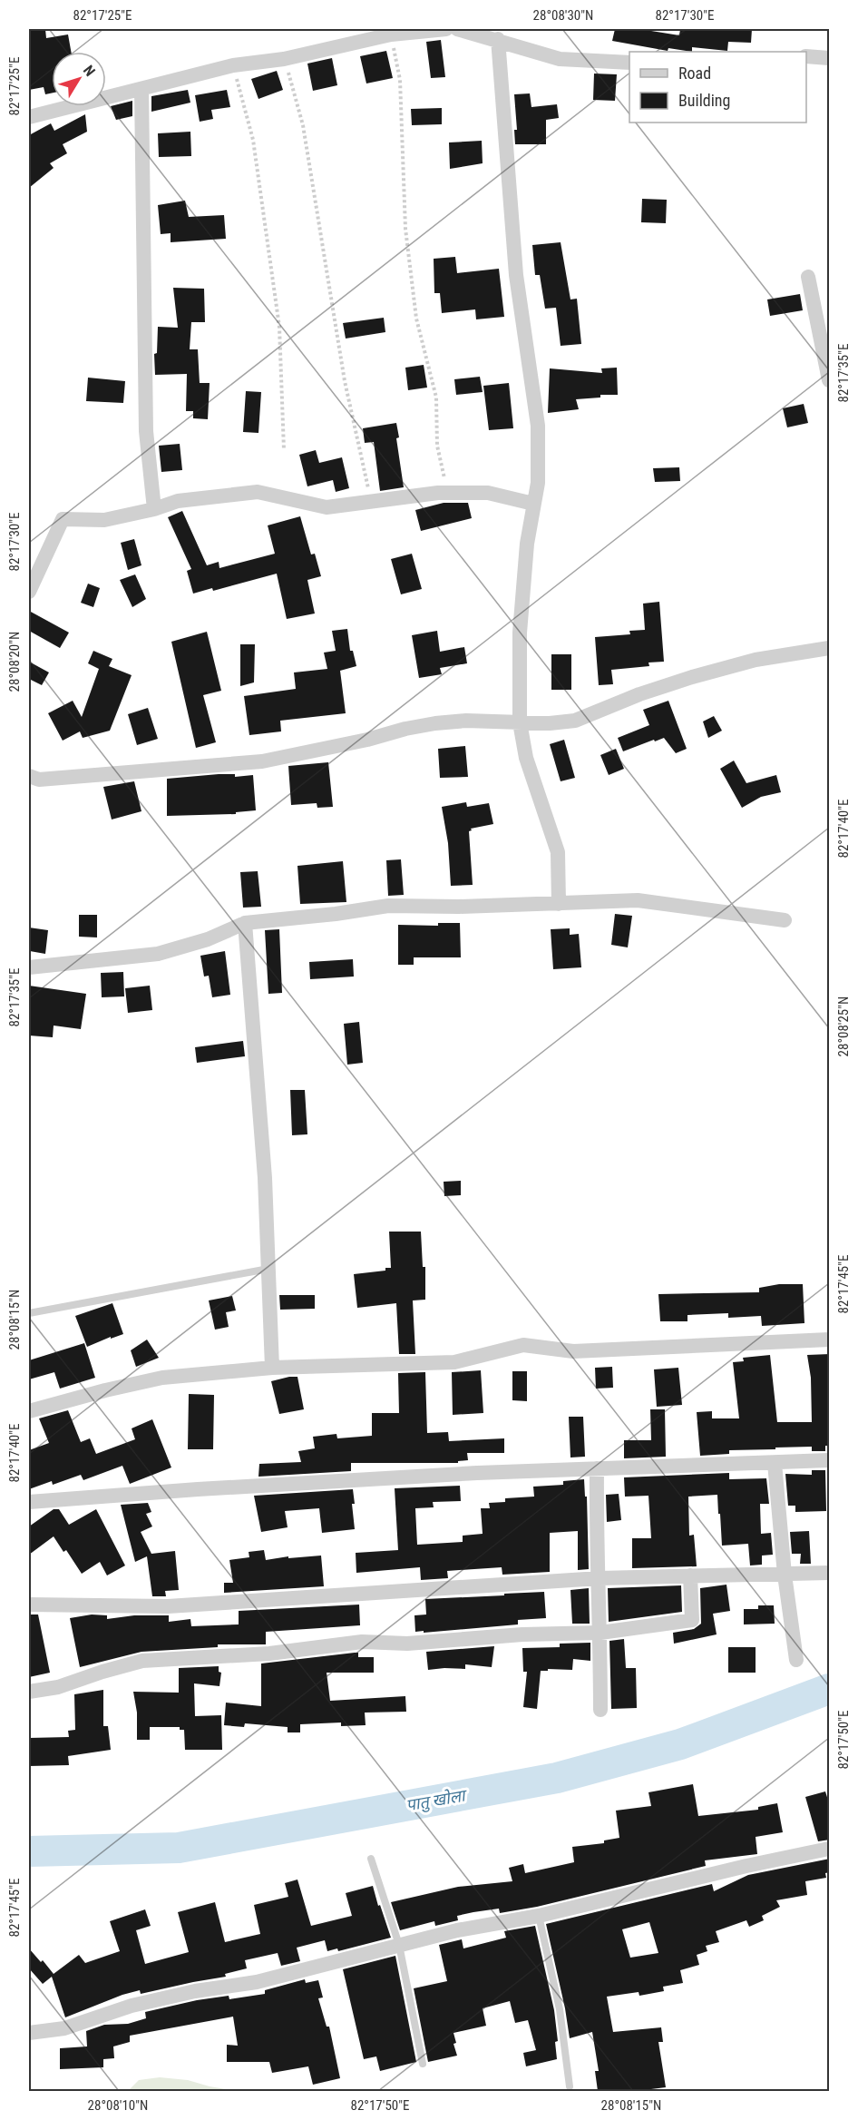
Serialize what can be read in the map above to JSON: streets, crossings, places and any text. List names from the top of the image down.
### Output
{
  "water": ["पातु खोला"],
  "legend": ["Road", "Building"],
  "north": "top right",
  "coordinates": [
    "82°17'25\"E",
    "28°08'30\"N",
    "82°17'30\"E",
    "82°17'35\"E",
    "28°08'20\"N",
    "82°17'40\"E",
    "28°08'25\"N",
    "82°17'45\"E",
    "28°08'15\"N",
    "82°17'50\"E",
    "28°08'10\"N"
  ]
}
